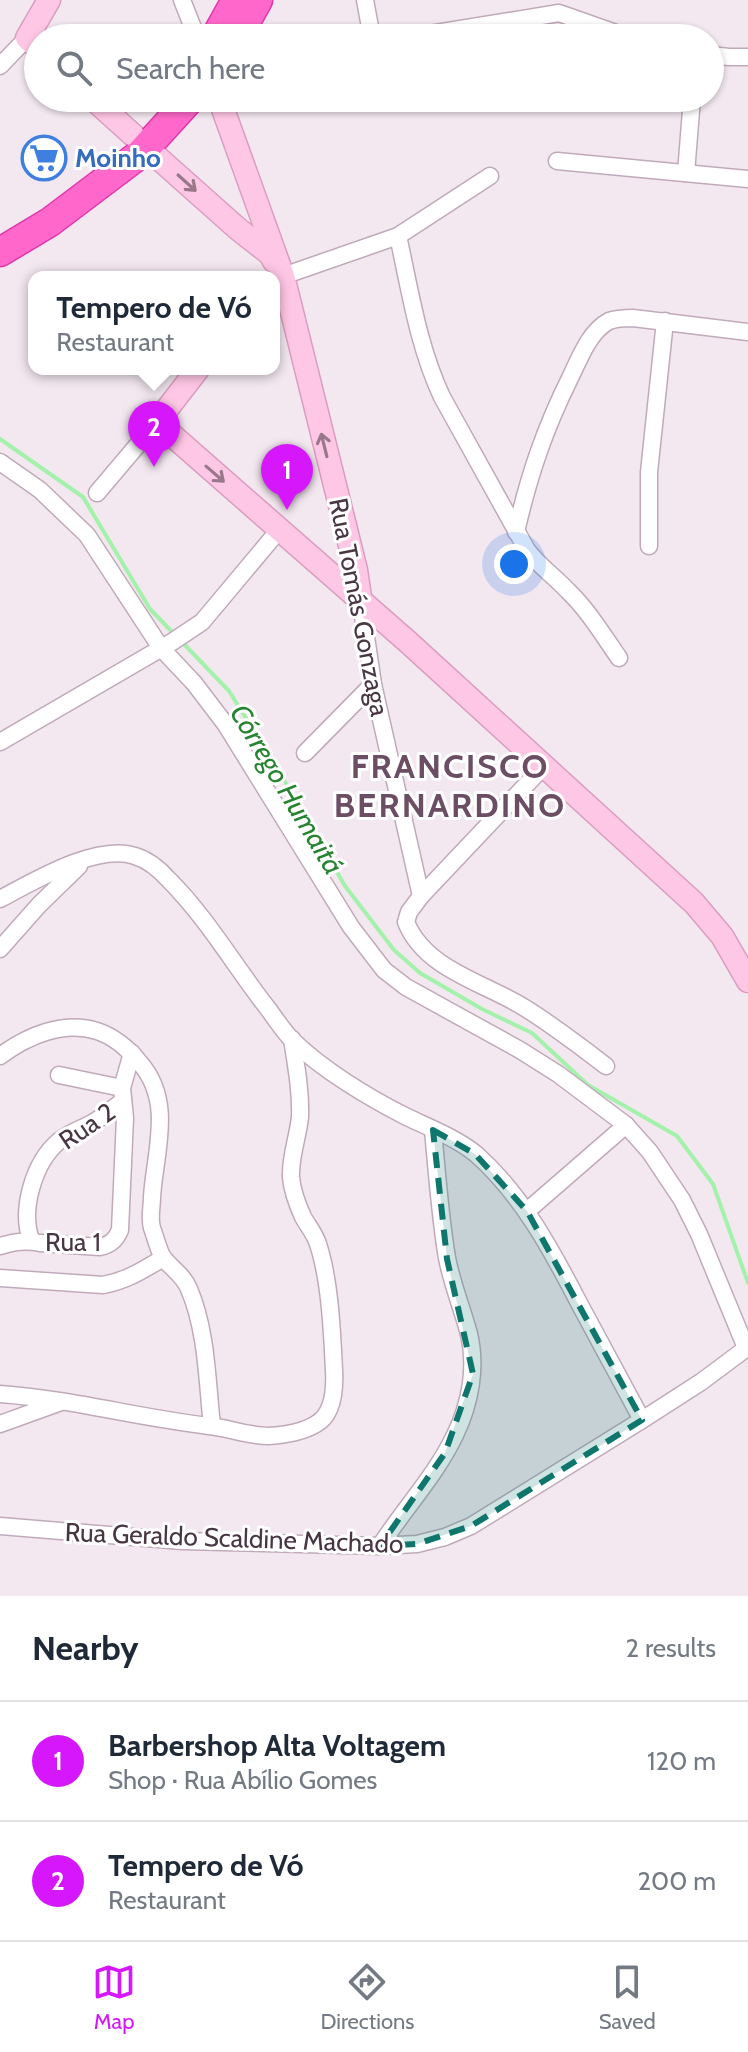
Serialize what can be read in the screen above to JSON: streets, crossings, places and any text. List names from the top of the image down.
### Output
{
  "streets": {
    "street": [
      "Rua Tomás Gonzaga",
      "Rua 2",
      "Rua 1",
      "Rua Geraldo Scaldine Machado"
    ]
  },
  "crossings": [
    ["Rua 2", "Rua 1"]
  ],
  "districts": ["FRANCISCO BERNARDINO"],
  "water": ["Córrego Humaitá"],
  "places": {
    "supermarket": ["Moinho"]
  },
  "page": {
    "search": "Search here",
    "popup": ["Tempero de Vó", "Restaurant"],
    "pins": ["2", "1"],
    "heading": ["Nearby", "2 results"],
    "list": [
      {
        "mark": "1",
        "name": "Barbershop Alta Voltagem",
        "note": "Shop · Rua Abílio Gomes",
        "value": "120 m"
      },
      {
        "mark": "2",
        "name": "Tempero de Vó",
        "note": "Restaurant",
        "value": "200 m"
      }
    ],
    "nav": ["Map", "Directions", "Saved"]
  }
}
